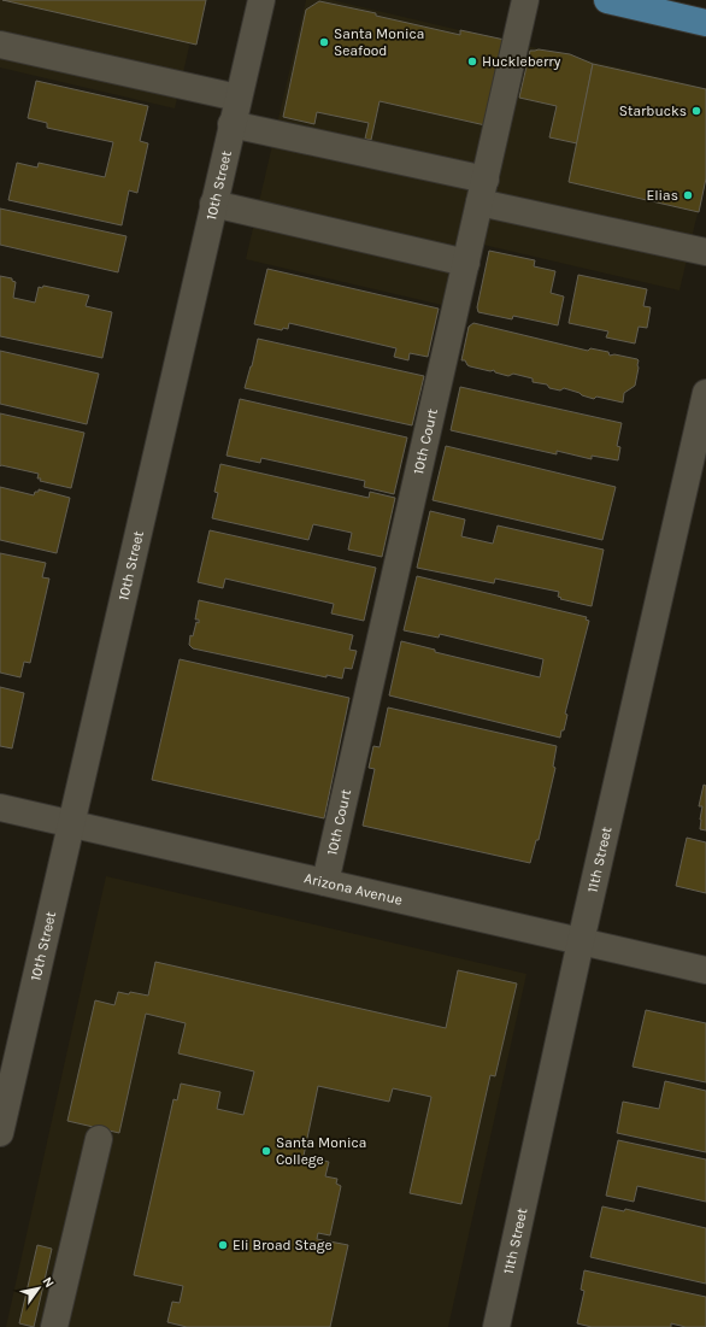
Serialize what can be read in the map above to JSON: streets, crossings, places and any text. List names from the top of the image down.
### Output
{
  "streets": {
    "street": [
      "10th Street",
      "10th Court",
      "11th Street",
      "Arizona Avenue"
    ]
  },
  "crossings": [
    ["10th Street", "Arizona Avenue"],
    ["10th Court", "Arizona Avenue"],
    ["11th Street", "Arizona Avenue"]
  ],
  "places": [
    "Santa Monica Seafood",
    "Huckleberry",
    "Starbucks",
    "Elias",
    "Santa Monica College",
    "Eli Broad Stage"
  ],
  "north": "top right"
}
